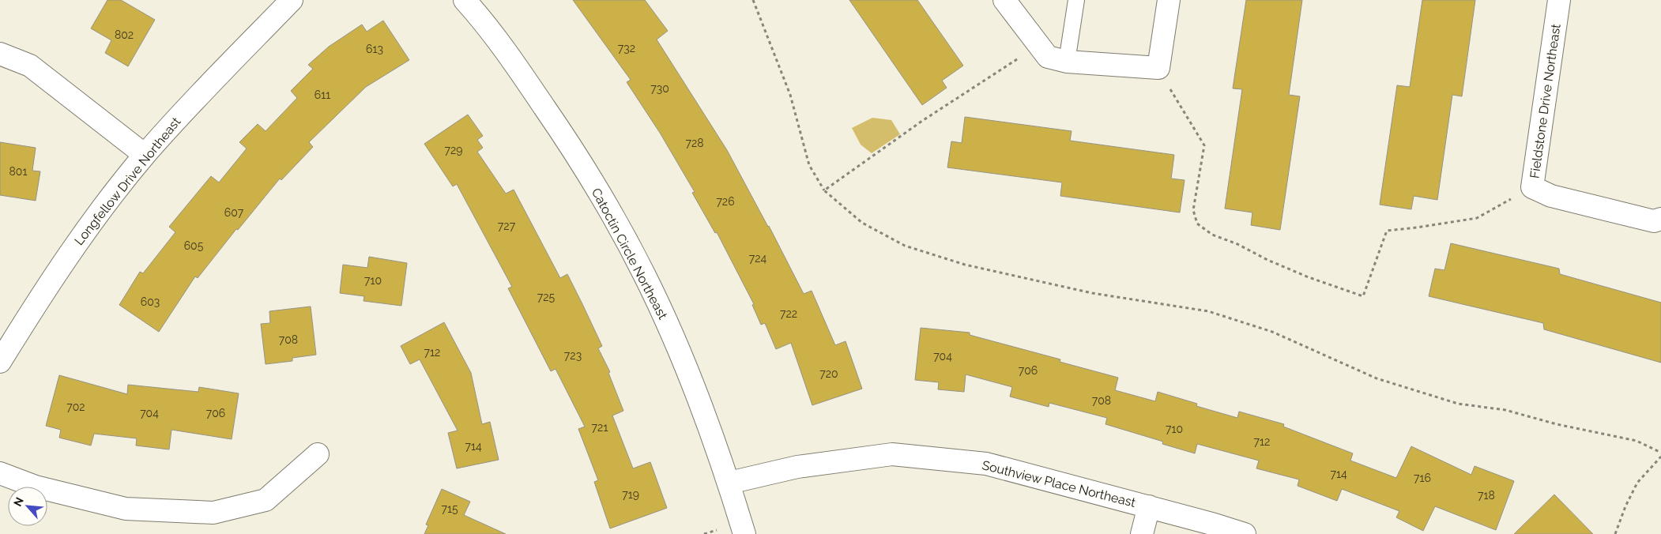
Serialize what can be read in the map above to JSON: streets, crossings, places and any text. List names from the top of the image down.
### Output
{
  "streets": {
    "street": [
      "Fieldstone Drive Northeast",
      "Longfellow Drive Northeast",
      "Catoctin Circle Northeast",
      "Southview Place Northeast"
    ]
  },
  "crossings": [
    ["Catoctin Circle Northeast", "Southview Place Northeast"]
  ],
  "house_numbers": [
    "802",
    "732",
    "613",
    "730",
    "611",
    "728",
    "729",
    "801",
    "726",
    "607",
    "727",
    "605",
    "724",
    "710",
    "725",
    "603",
    "722",
    "708",
    "712",
    "723",
    "704",
    "706",
    "720",
    "708",
    "702",
    "704",
    "706",
    "721",
    "710",
    "712",
    "714",
    "714",
    "716",
    "719",
    "718",
    "715"
  ],
  "north": "top left"
}
